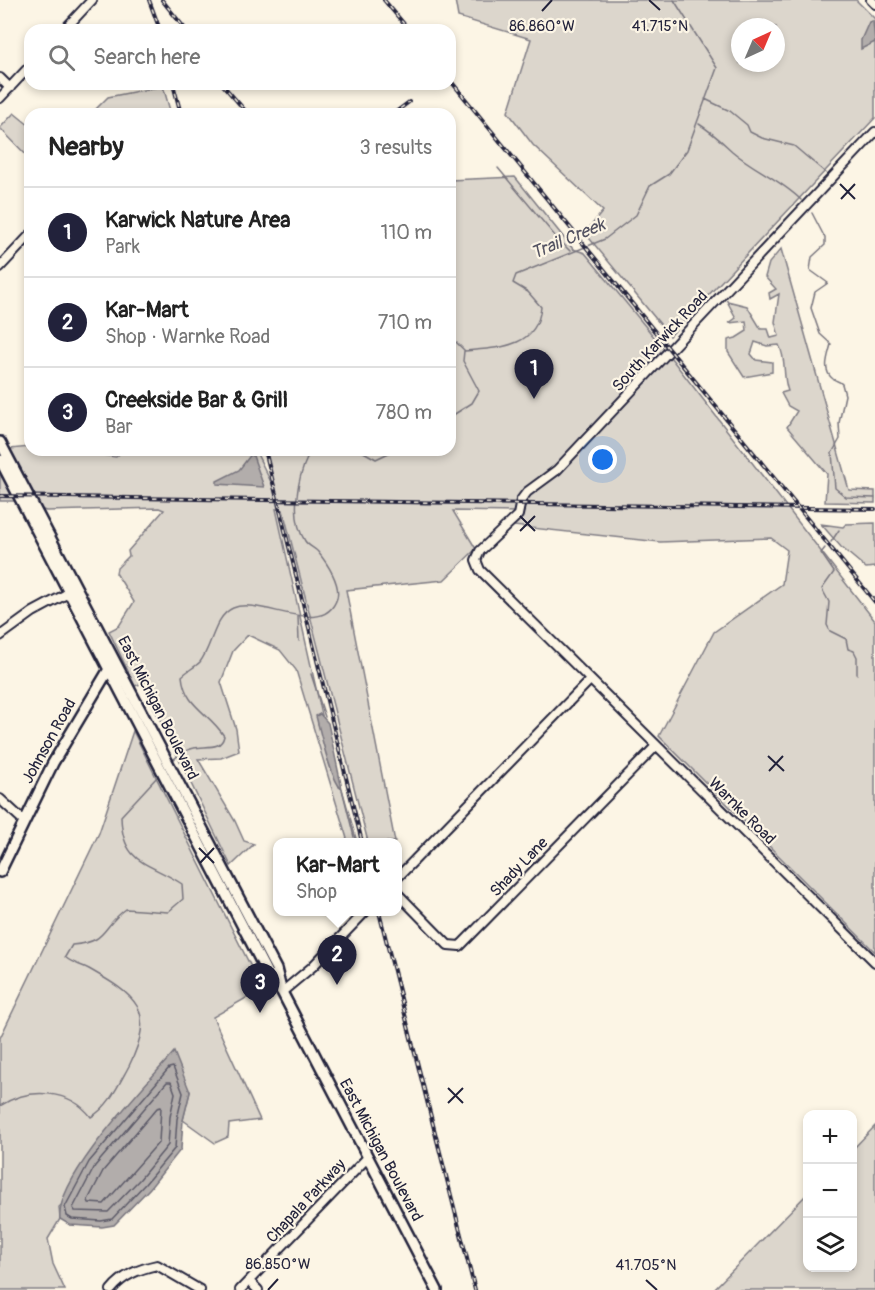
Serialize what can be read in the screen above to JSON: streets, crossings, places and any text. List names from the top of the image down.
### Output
{
  "streets": {
    "main road": ["East Michigan Boulevard", "Johnson Road"],
    "street": [
      "South Karwick Road",
      "Warnke Road",
      "Shady Lane",
      "Chapala Parkway"
    ]
  },
  "crossings": [
    ["South Karwick Road", "Warnke Road"],
    ["East Michigan Boulevard", "Johnson Road"],
    ["East Michigan Boulevard", "Chapala Parkway"],
    ["Warnke Road", "Shady Lane"]
  ],
  "water": ["Trail Creek"],
  "north": "top right",
  "page": {
    "search": "Search here",
    "heading": ["Nearby", "3 results"],
    "list": [
      {
        "mark": "1",
        "name": "Karwick Nature Area",
        "note": "Park",
        "value": "110 m"
      },
      {
        "mark": "2",
        "name": "Kar-Mart",
        "note": "Shop · Warnke Road",
        "value": "710 m"
      },
      {
        "mark": "3",
        "name": "Creekside Bar & Grill",
        "note": "Bar",
        "value": "780 m"
      }
    ],
    "pins": ["1", "2", "3"],
    "popup": ["Kar-Mart", "Shop"],
    "map_buttons": ["+", "−"]
  },
  "coordinates": [
    "41.715°N",
    "86.860°W",
    "86.850°W",
    "41.705°N"
  ]
}
